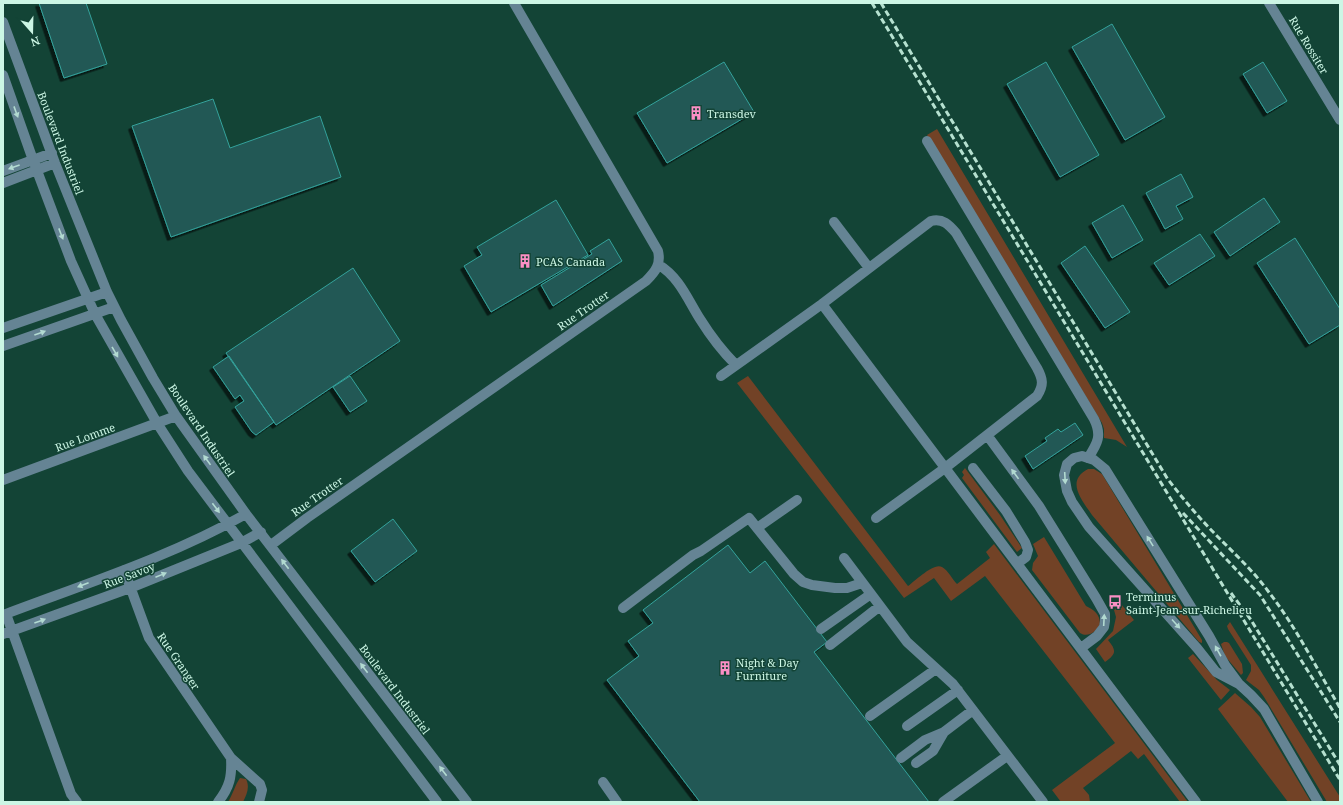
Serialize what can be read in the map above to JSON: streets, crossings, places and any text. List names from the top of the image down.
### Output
{
  "streets": {
    "street": [
      "Rue Rossiter",
      "Boulevard Industriel",
      "Rue Trotter",
      "Rue Lomme",
      "Rue Savoy",
      "Rue Granger"
    ]
  },
  "crossings": [
    ["Boulevard Industriel", "Rue Trotter"],
    ["Boulevard Industriel", "Rue Lomme"],
    ["Boulevard Industriel", "Rue Savoy"],
    ["Rue Savoy", "Rue Granger"]
  ],
  "places": {
    "building": ["Transdev", "PCAS Canada", "Night & Day Furniture"],
    "bus stop": ["Terminus Saint-Jean-sur-Richelieu"]
  },
  "north": "bottom"
}
